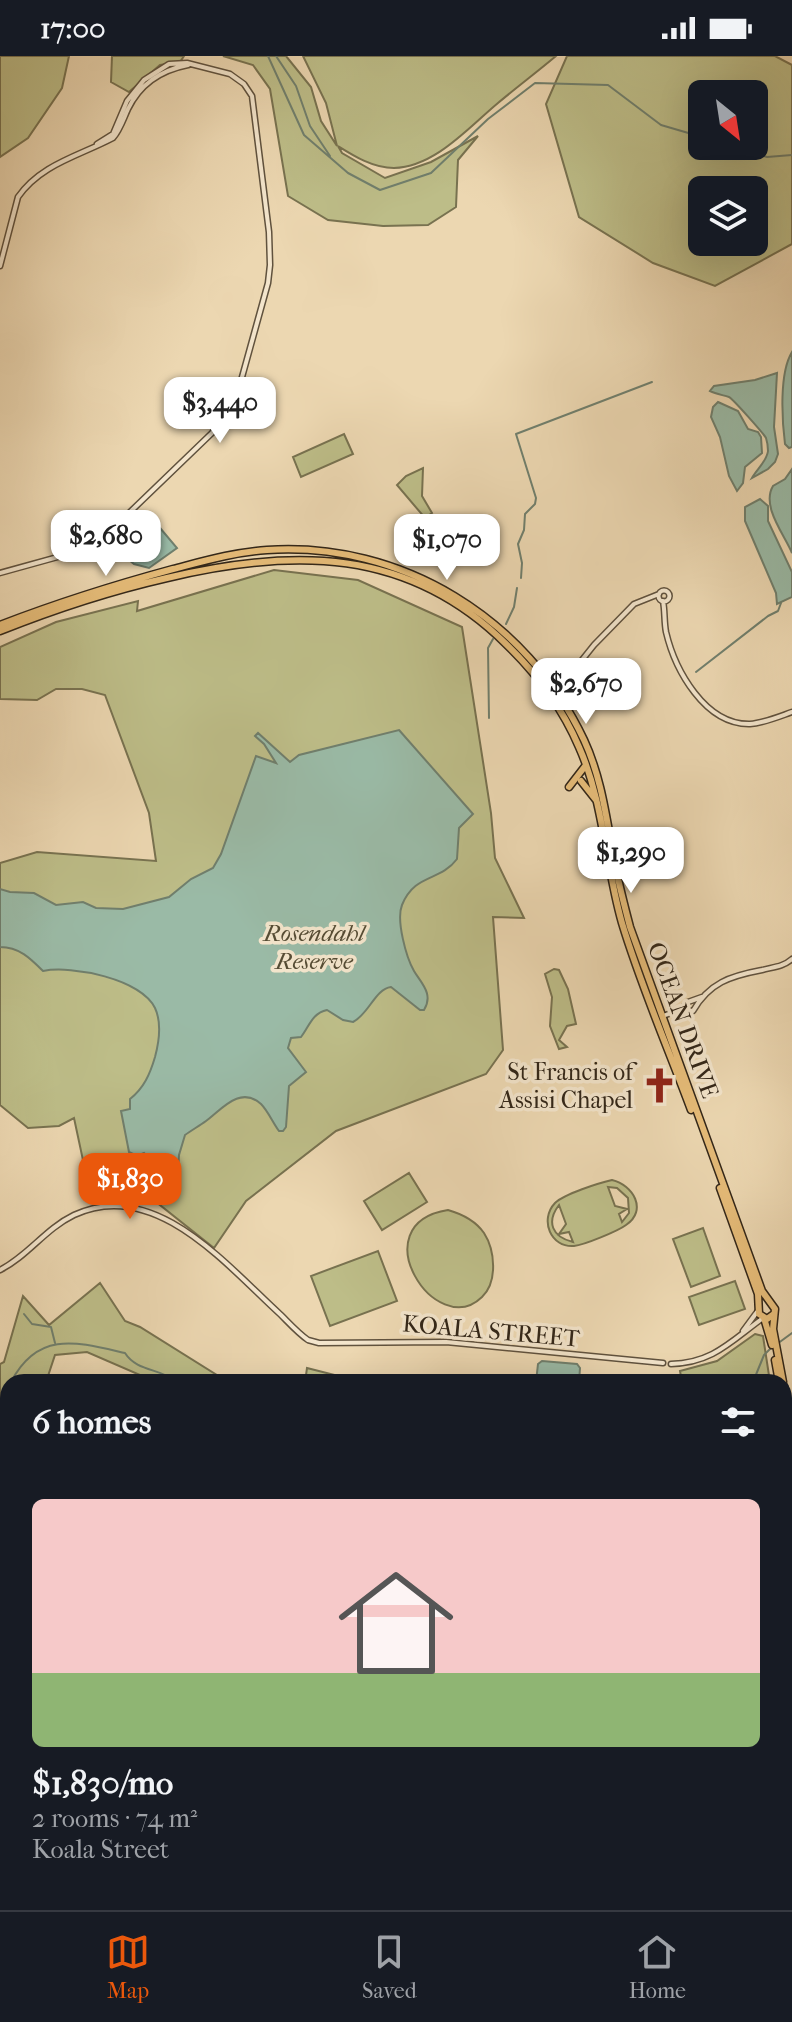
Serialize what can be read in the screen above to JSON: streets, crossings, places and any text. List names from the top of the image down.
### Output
{
  "streets": {
    "main road": ["OCEAN DRIVE"],
    "street": ["KOALA STREET"]
  },
  "parks": ["Rosendahl Reserve"],
  "places": {
    "church": ["St Francis of Assisi Chapel"]
  },
  "north": "bottom right",
  "page": {
    "status": "17:00",
    "price": [
      "$3,440",
      "$2,680",
      "$1,070",
      "$2,670",
      "$1,290",
      "$1,830"
    ],
    "heading": "6 homes",
    "list": [
      {
        "name": "$1,830/mo",
        "note": "2 rooms · 74 m² · Koala Street"
      }
    ],
    "tabs": ["Map", "Saved", "Home"]
  }
}
